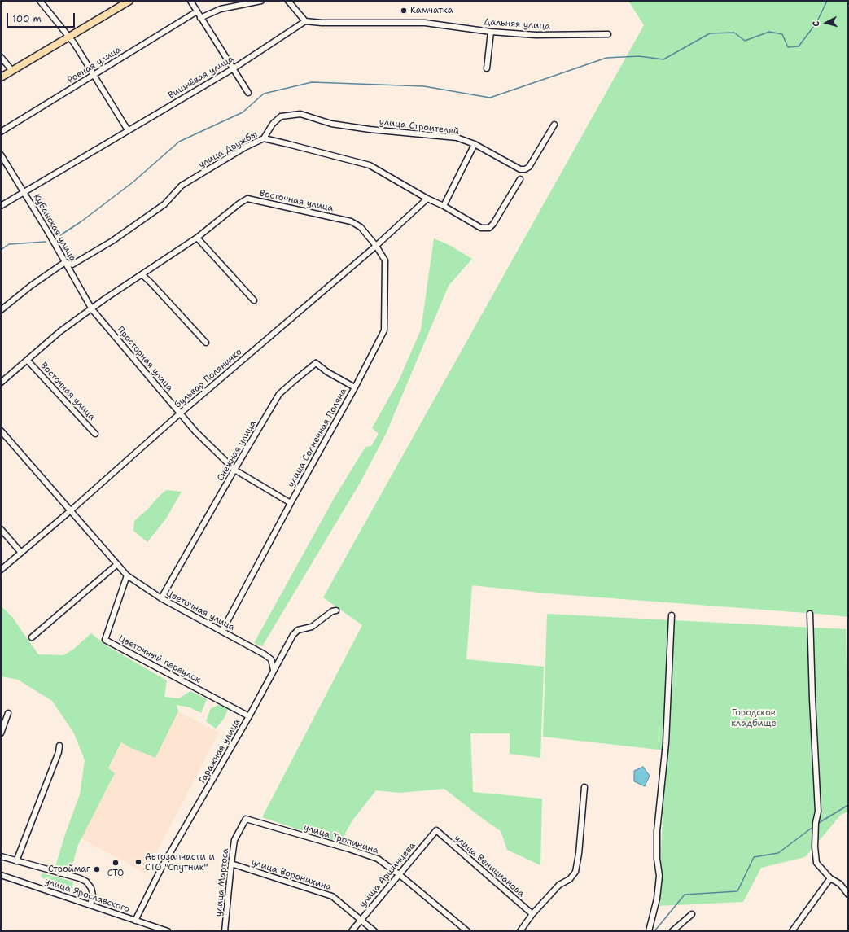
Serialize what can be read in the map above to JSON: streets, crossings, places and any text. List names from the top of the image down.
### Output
{
  "streets": {
    "street": [
      "Дальняя улица",
      "Ровная улица",
      "Вишнёвая улица",
      "улица Строителей",
      "улица Дружбы",
      "Восточная улица",
      "Кубанская улица",
      "Просторная улица",
      "бульвар Поляничко",
      "улица Солнечная Поляна",
      "Снежная улица",
      "Цветочная улица",
      "Цветочный переулок",
      "Гаражная улица",
      "улица Тропинина",
      "улица Веницианова",
      "улица Воронихина",
      "улица Аршинцева",
      "улица Мартоса",
      "улица Ярославского"
    ]
  },
  "crossings": [
    ["Дальняя улица", "Вишнёвая улица"],
    ["Вишнёвая улица", "Кубанская улица"],
    ["улица Строителей", "улица Дружбы"],
    ["улица Дружбы", "Кубанская улица"],
    ["улица Дружбы", "бульвар Поляничко"],
    ["Восточная улица", "Кубанская улица"],
    ["Восточная улица", "Просторная улица"],
    ["Восточная улица", "бульвар Поляничко"],
    ["Восточная улица", "улица Солнечная Поляна"],
    ["Кубанская улица", "Просторная улица"],
    ["Просторная улица", "бульвар Поляничко"],
    ["Просторная улица", "улица Солнечная Поляна"],
    ["Просторная улица", "Снежная улица"],
    ["бульвар Поляничко", "улица Солнечная Поляна"],
    ["бульвар Поляничко", "Цветочная улица"],
    ["улица Солнечная Поляна", "Снежная улица"],
    ["улица Солнечная Поляна", "Цветочная улица"],
    ["Снежная улица", "Цветочная улица"],
    ["Цветочная улица", "Цветочный переулок"],
    ["Цветочная улица", "Гаражная улица"],
    ["Цветочный переулок", "Гаражная улица"],
    ["Гаражная улица", "улица Ярославского"],
    ["улица Тропинина", "улица Аршинцева"],
    ["улица Тропинина", "улица Мартоса"],
    ["улица Веницианова", "улица Аршинцева"],
    ["улица Воронихина", "улица Аршинцева"],
    ["улица Воронихина", "улица Мартоса"]
  ],
  "parks": ["Городское кладбище"],
  "places": [
    "Камчатка",
    "Автозапчасти и СТО \"Спутник\"",
    "СТО",
    "Строймаг"
  ],
  "scale_bar": "100 m",
  "north": "left"
}
